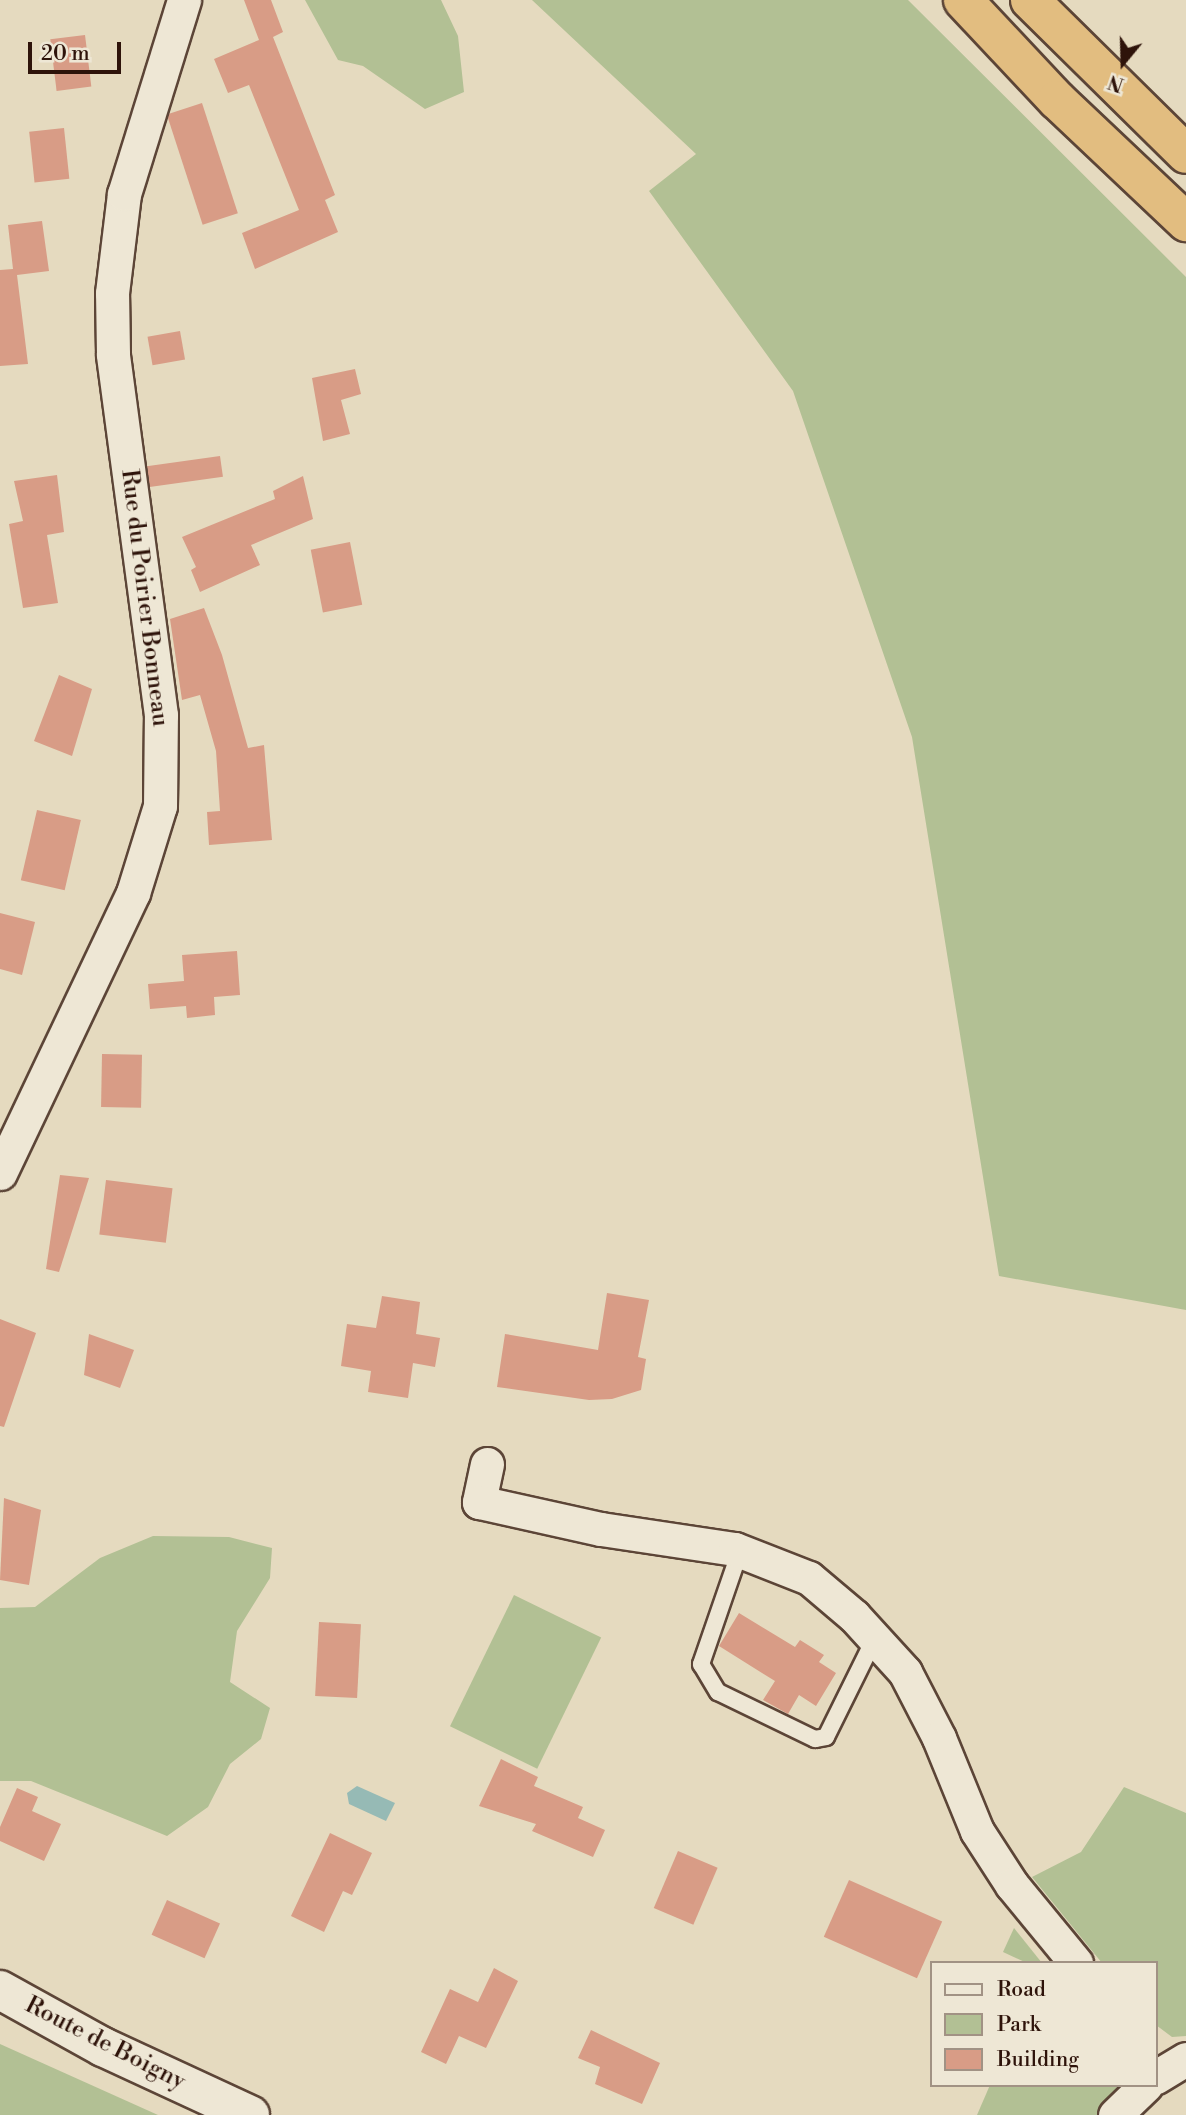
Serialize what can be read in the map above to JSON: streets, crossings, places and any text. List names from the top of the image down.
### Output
{
  "streets": {
    "street": ["Rue du Poirier Bonneau", "Route de Boigny"]
  },
  "legend": ["Road", "Park", "Building"],
  "scale_bar": "20 m",
  "north": "bottom"
}
